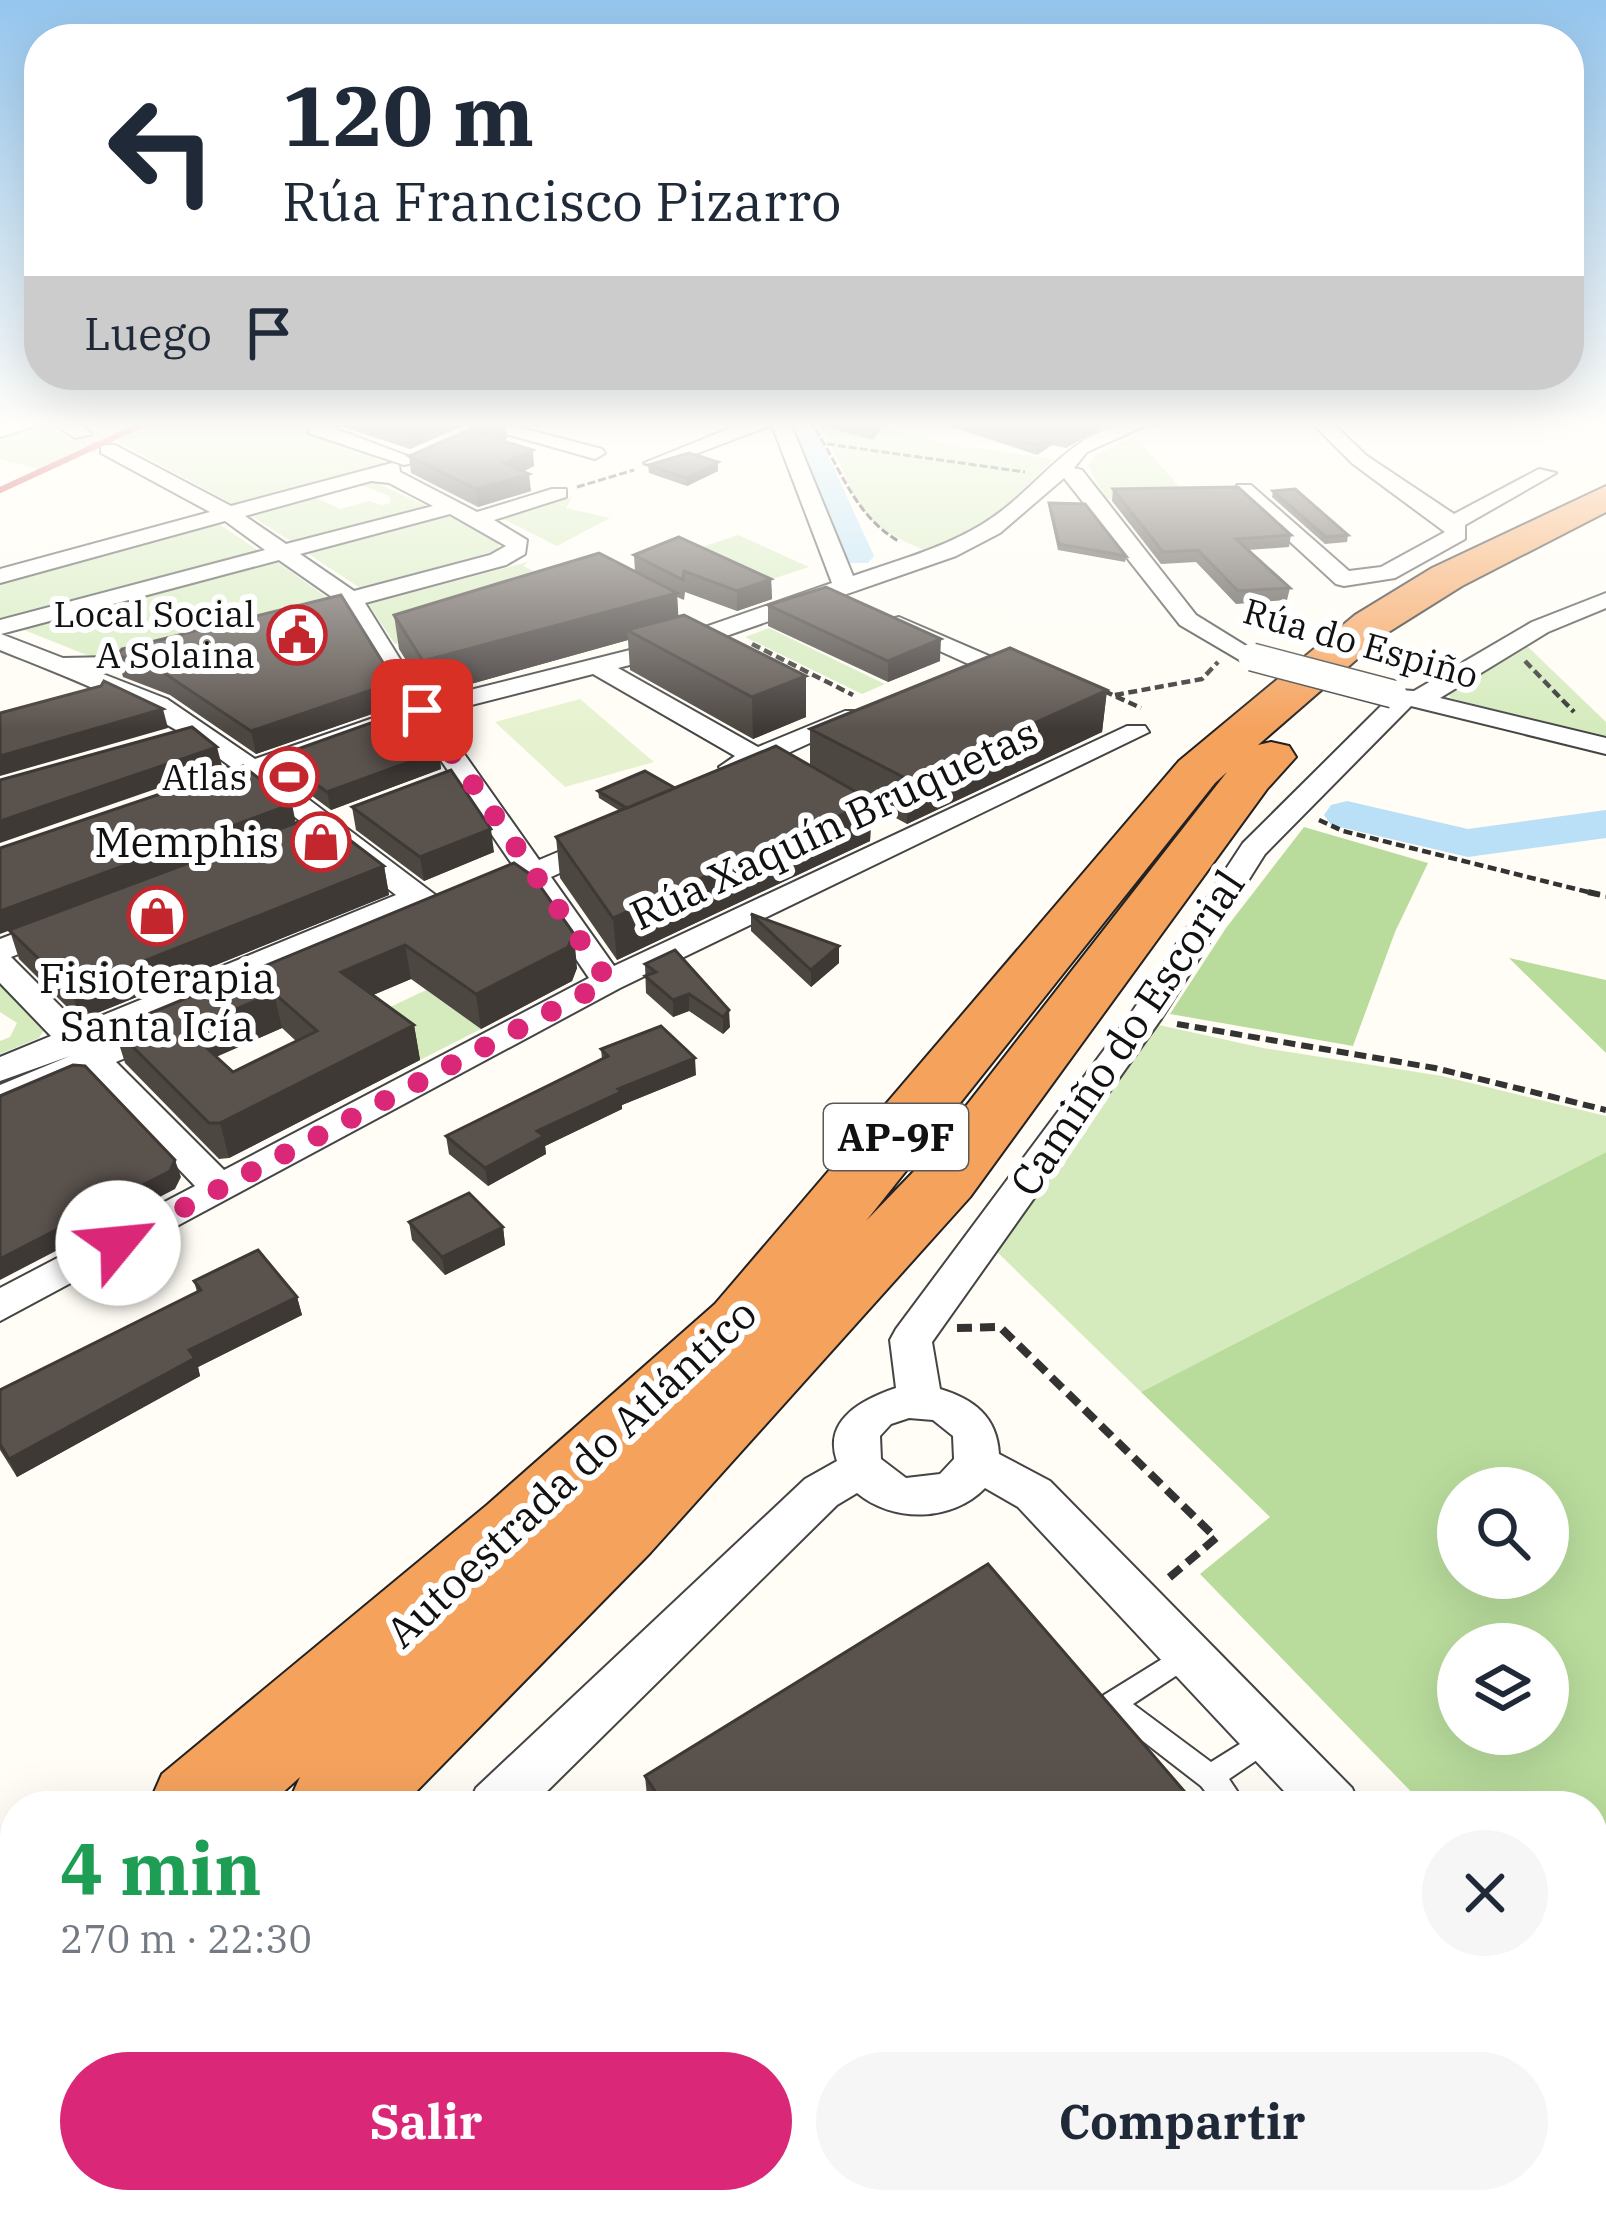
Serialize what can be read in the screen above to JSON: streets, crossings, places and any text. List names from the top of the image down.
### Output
{
  "streets": {
    "highway": ["AP-9F", "Autoestrada do Atlántico"],
    "street": ["Rúa do Espiño", "Rúa Xaquín Bruquetas", "Camiño do Escorial"]
  },
  "crossings": [
    ["Rúa do Espiño", "Camiño do Escorial"],
    ["Rúa do Espiño", "Autoestrada do Atlántico"],
    ["Camiño do Escorial", "Autoestrada do Atlántico"]
  ],
  "places": {
    "public building": ["Local Social A Solaina"],
    "sports": ["Atlas"],
    "shop": ["Memphis", "Fisioterapia Santa Icía"]
  },
  "page": {
    "turn": ["120 m", "Rúa Francisco Pizarro"],
    "then": "Luego",
    "heading": ["4 min", "270 m · 22:30"],
    "buttons": ["Salir", "Compartir"]
  }
}
